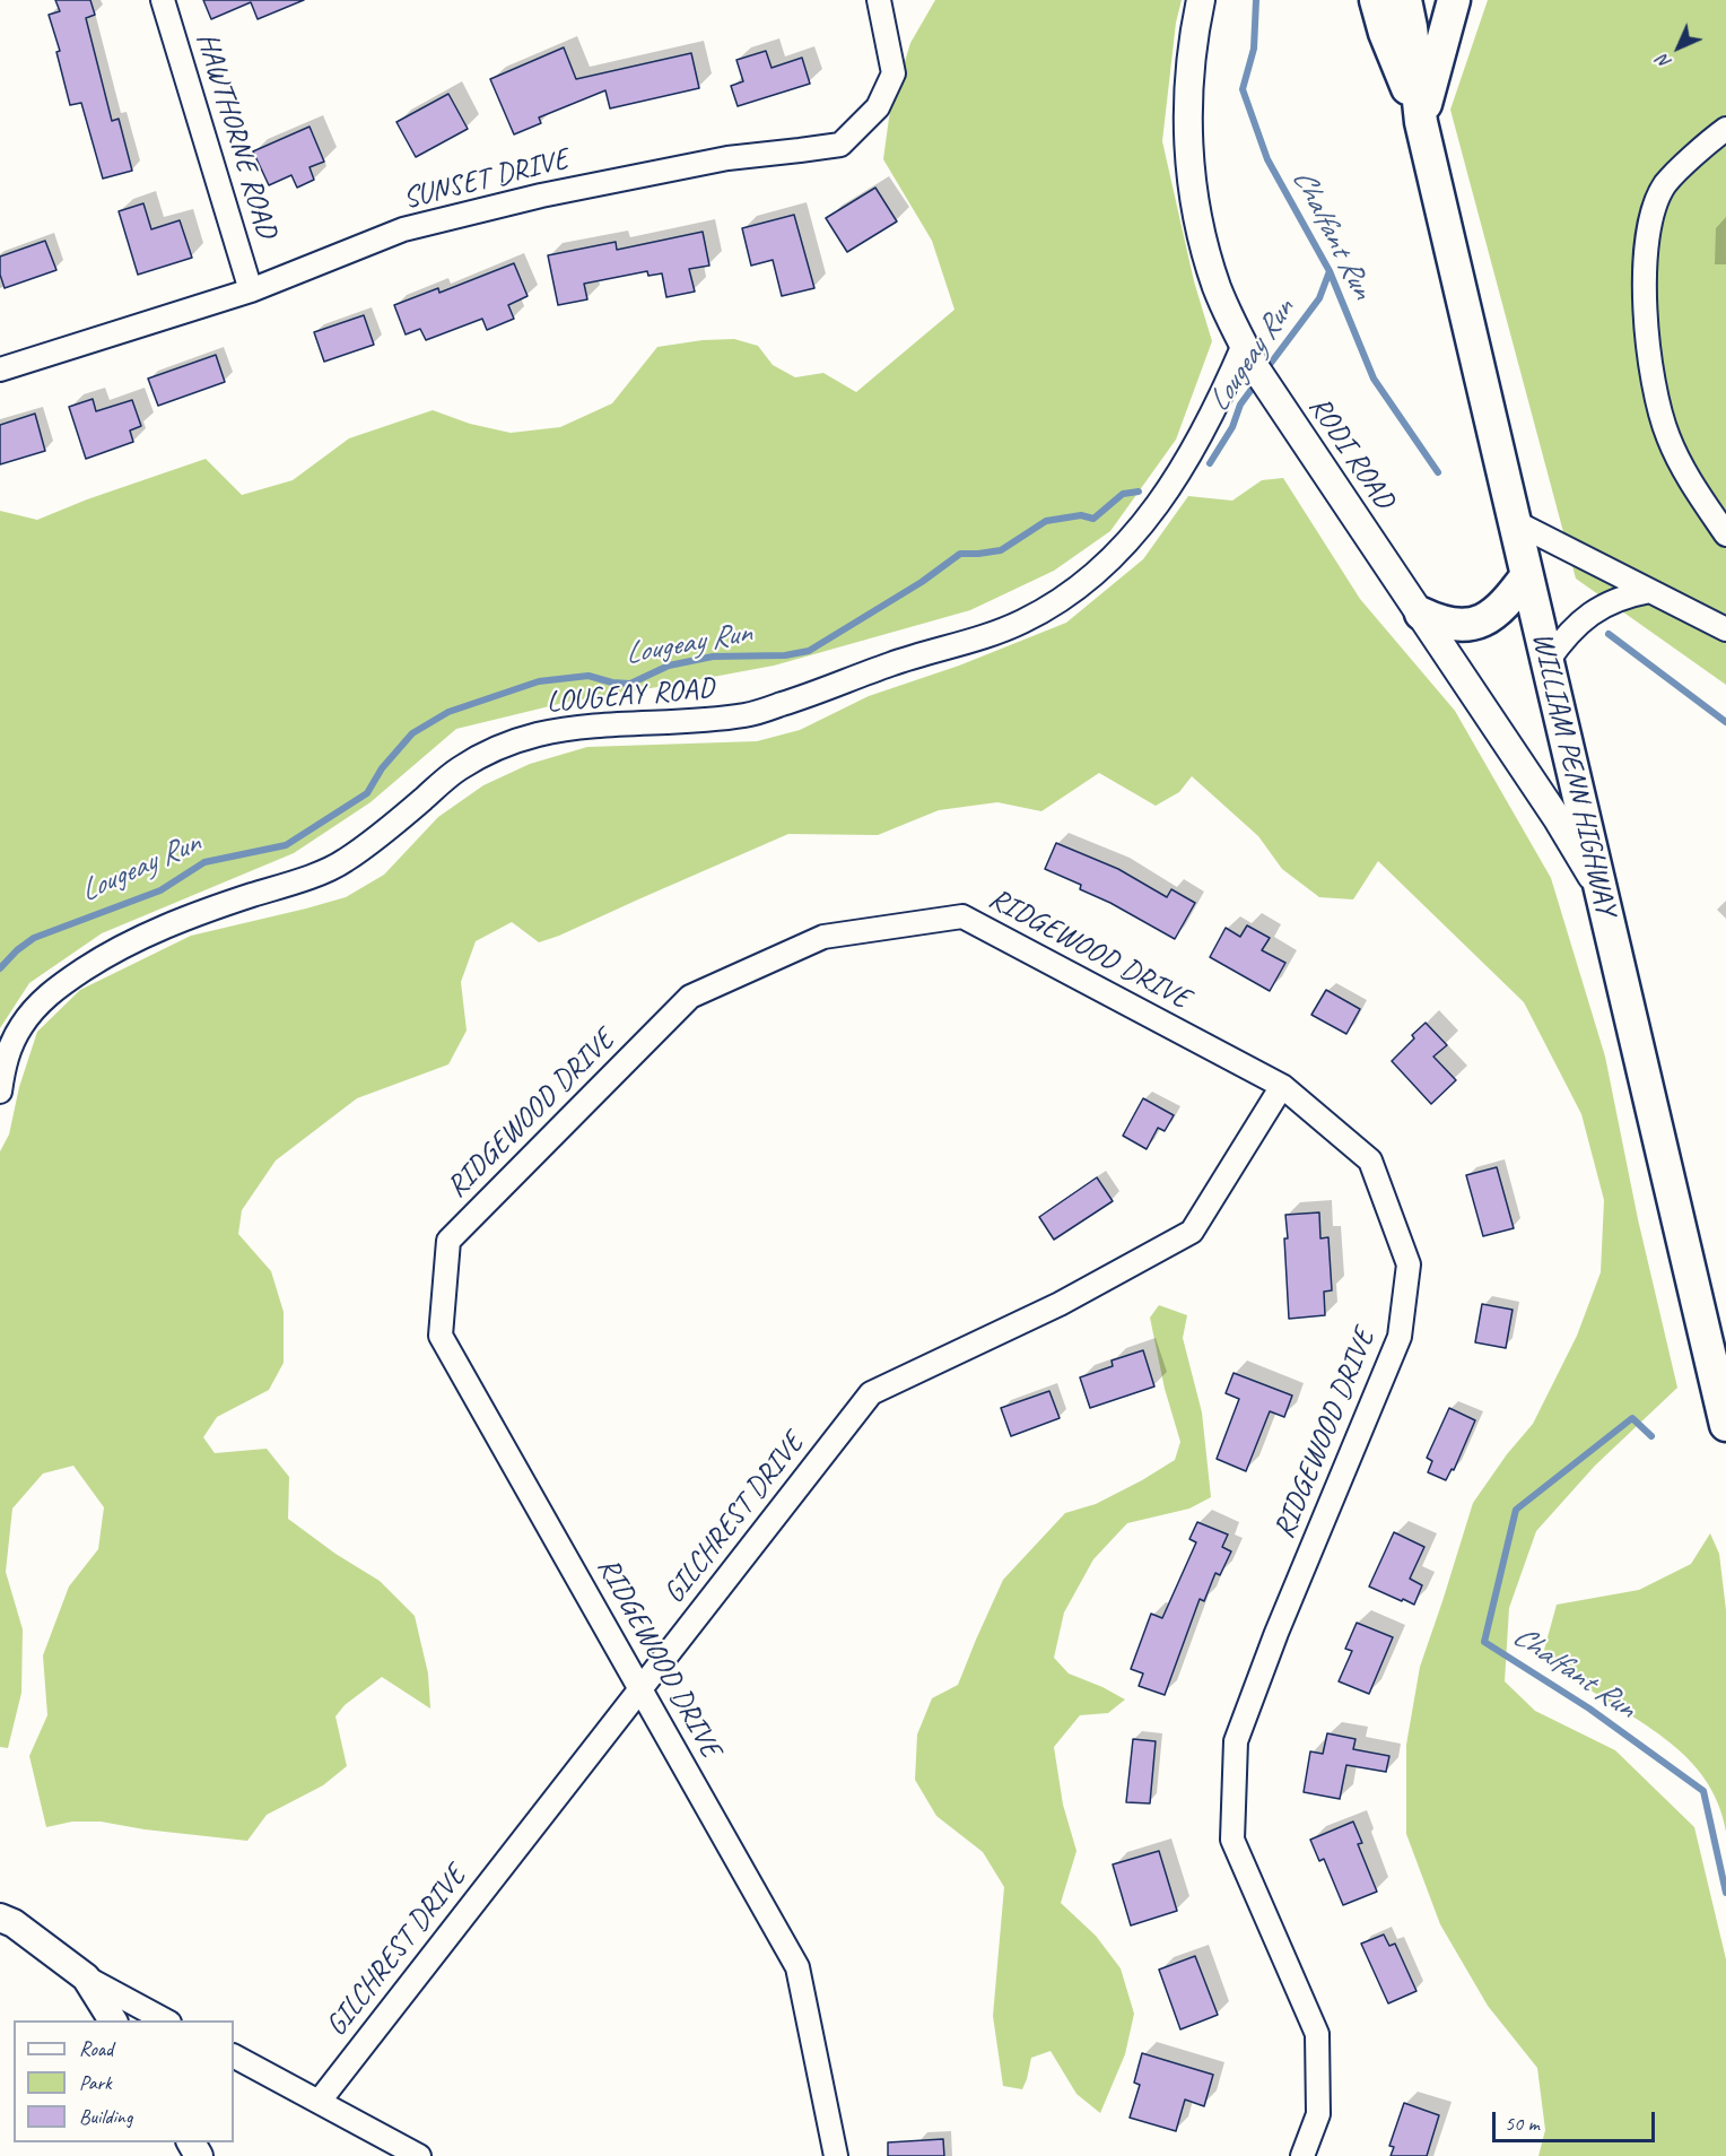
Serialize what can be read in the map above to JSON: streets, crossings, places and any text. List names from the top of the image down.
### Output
{
  "streets": {
    "highway": ["WILLIAM PENN HIGHWAY"],
    "main road": ["RODI ROAD"],
    "street": [
      "HAWTHORNE ROAD",
      "SUNSET DRIVE",
      "LOUGEAY ROAD",
      "RIDGEWOOD DRIVE",
      "GILCHREST DRIVE"
    ]
  },
  "crossings": [
    ["HAWTHORNE ROAD", "SUNSET DRIVE"],
    ["RODI ROAD", "LOUGEAY ROAD"],
    ["RODI ROAD", "WILLIAM PENN HIGHWAY"],
    ["RIDGEWOOD DRIVE", "GILCHREST DRIVE"]
  ],
  "water": ["Chalfant Run", "Lougeay Run"],
  "legend": ["Road", "Park", "Building"],
  "scale_bar": "50 m",
  "north": "bottom left"
}
